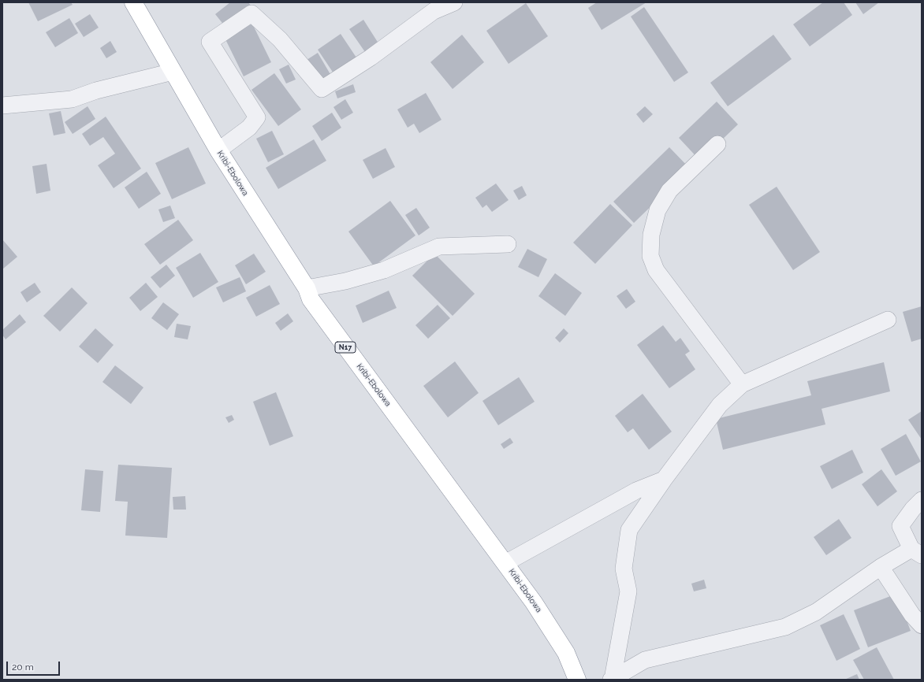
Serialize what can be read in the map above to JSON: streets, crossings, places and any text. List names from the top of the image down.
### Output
{
  "streets": {
    "highway": ["Kribi-Ebolowa", "N17"]
  },
  "scale_bar": "20 m"
}
